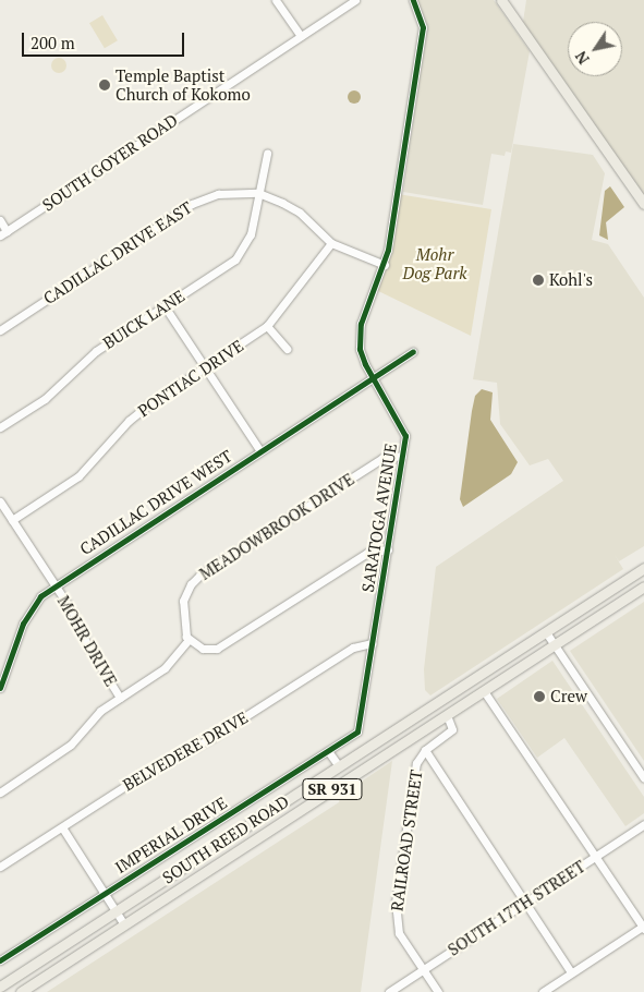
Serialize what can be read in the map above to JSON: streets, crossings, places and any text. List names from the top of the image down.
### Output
{
  "streets": {
    "main road": ["SR 931", "SOUTH REED ROAD"],
    "street": [
      "SOUTH GOYER ROAD",
      "CADILLAC DRIVE EAST",
      "BUICK LANE",
      "PONTIAC DRIVE",
      "CADILLAC DRIVE WEST",
      "SARATOGA AVENUE",
      "MEADOWBROOK DRIVE",
      "MOHR DRIVE",
      "BELVEDERE DRIVE",
      "IMPERIAL DRIVE",
      "RAILROAD STREET",
      "SOUTH 17TH STREET"
    ]
  },
  "crossings": [
    ["CADILLAC DRIVE EAST", "BUICK LANE"],
    ["CADILLAC DRIVE EAST", "PONTIAC DRIVE"],
    ["CADILLAC DRIVE EAST", "SARATOGA AVENUE"],
    ["PONTIAC DRIVE", "MOHR DRIVE"],
    ["CADILLAC DRIVE WEST", "SARATOGA AVENUE"],
    ["CADILLAC DRIVE WEST", "MOHR DRIVE"],
    ["SARATOGA AVENUE", "MEADOWBROOK DRIVE"],
    ["SARATOGA AVENUE", "BELVEDERE DRIVE"],
    ["SARATOGA AVENUE", "IMPERIAL DRIVE"],
    ["RAILROAD STREET", "SOUTH 17TH STREET"]
  ],
  "parks": ["Mohr Dog Park"],
  "places": ["Temple Baptist Church of Kokomo", "Kohl's", "Crew"],
  "scale_bar": "200 m",
  "north": "bottom left"
}
